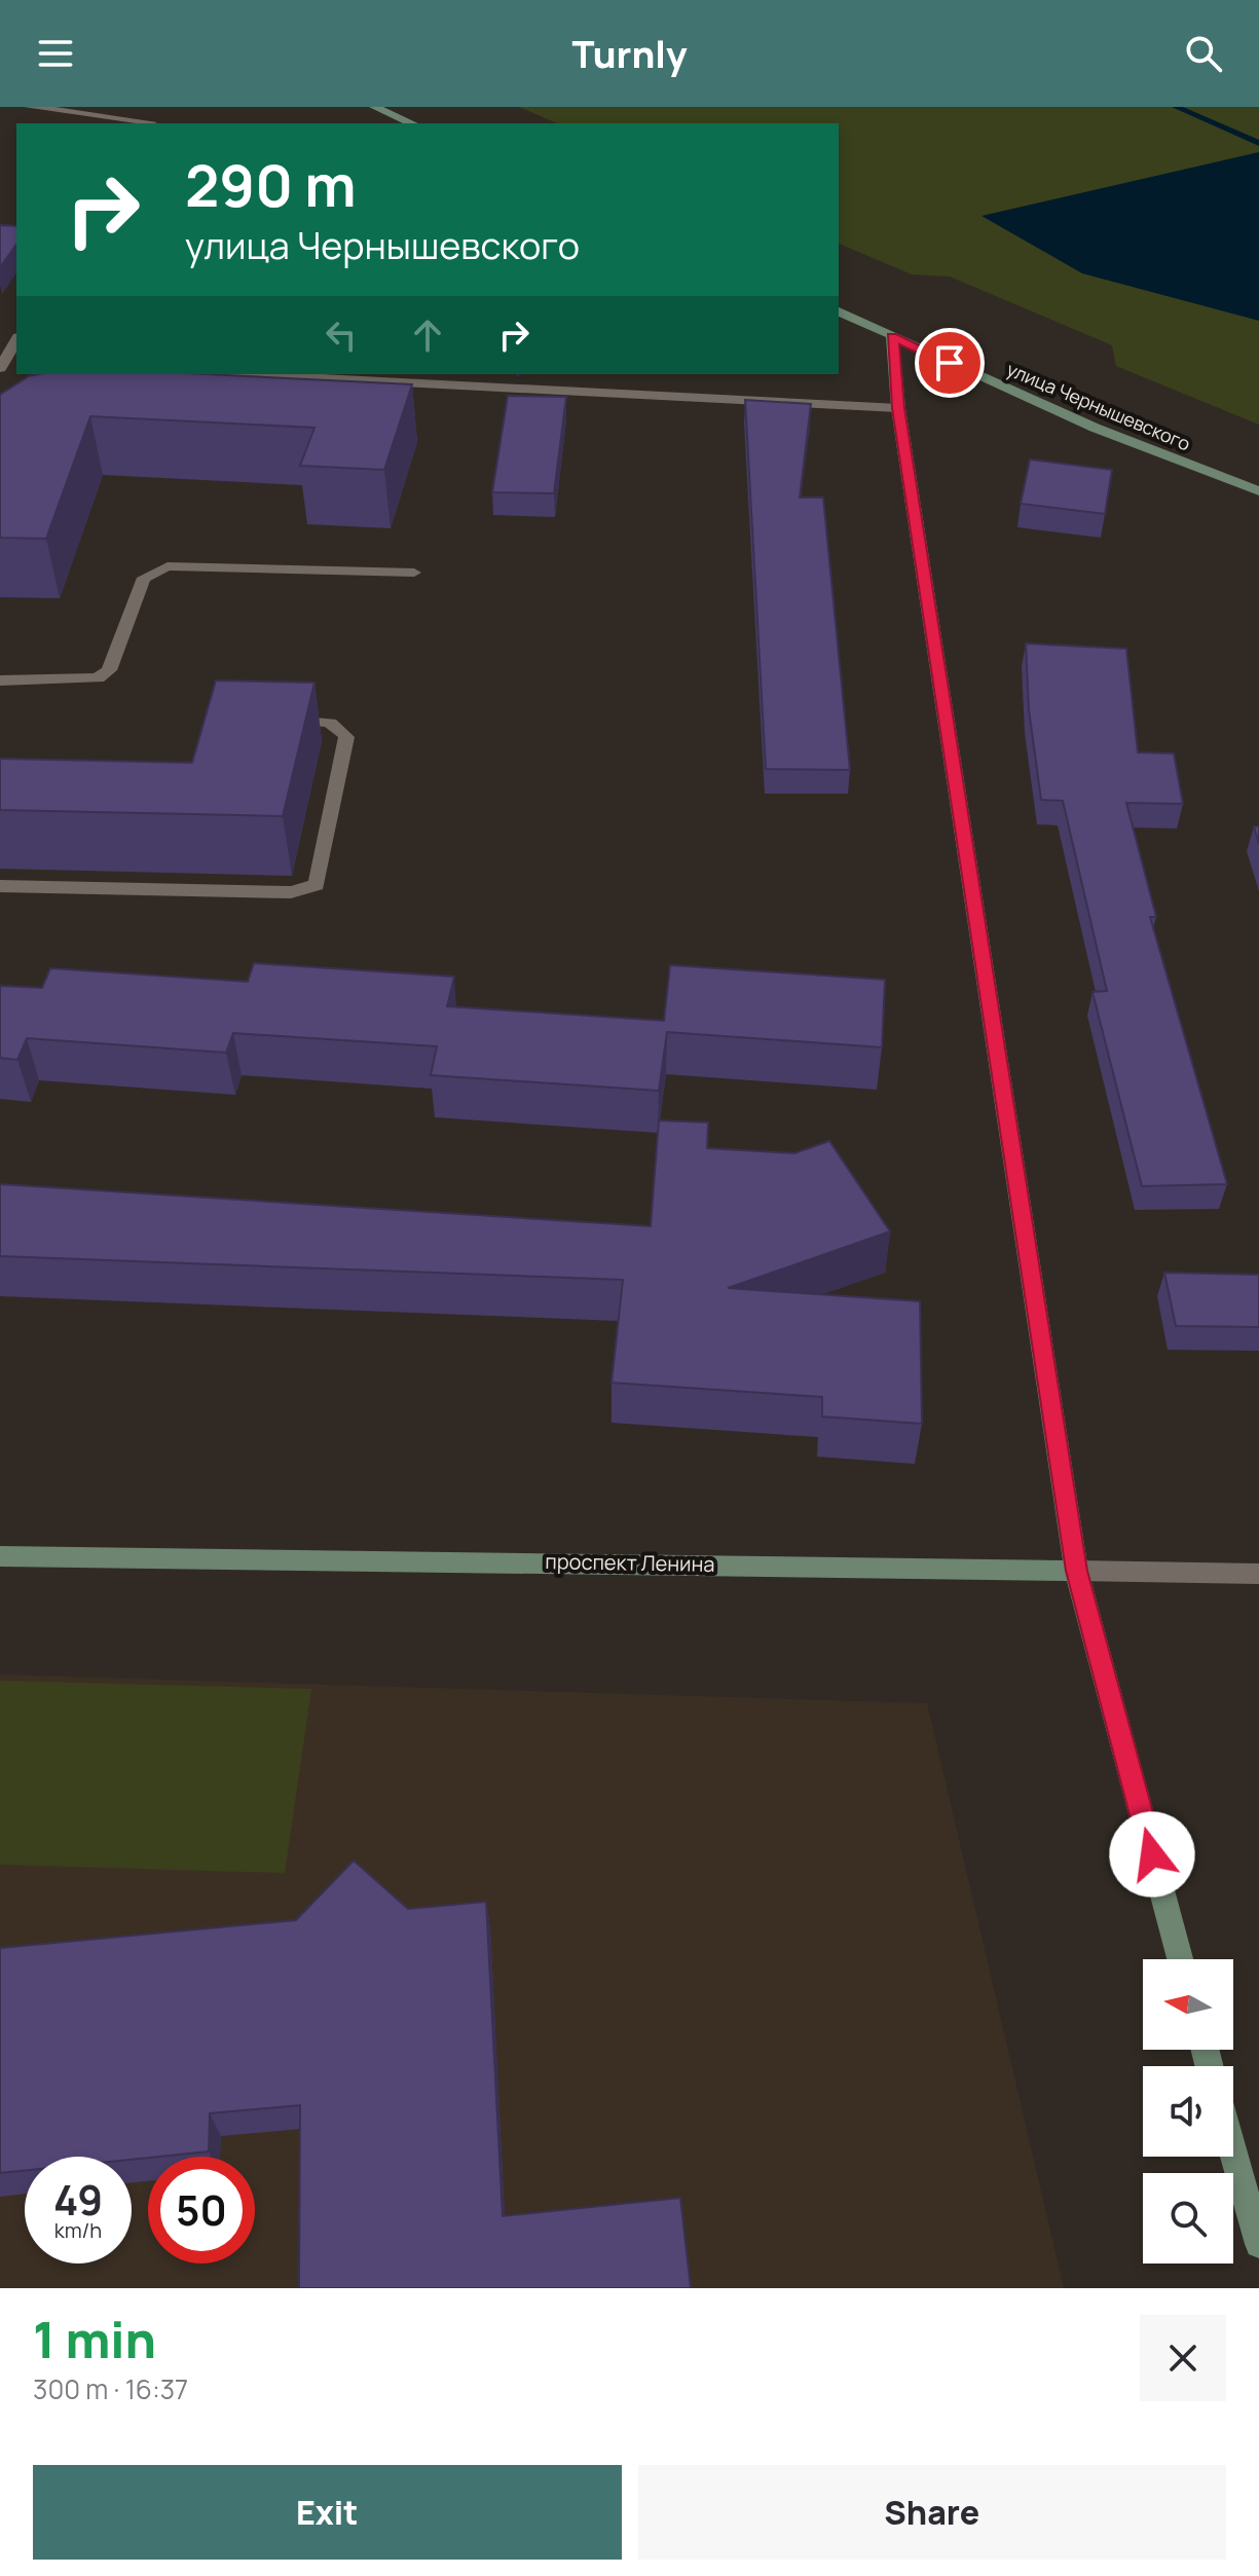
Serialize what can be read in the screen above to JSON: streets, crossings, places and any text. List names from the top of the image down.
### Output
{
  "streets": {
    "main road": ["улица Чернышевского", "проспект Ленина"]
  },
  "north": "left",
  "page": {
    "header": "Turnly",
    "turn": ["290 m", "улица Чернышевского"],
    "speed": "49 km/h",
    "limit": "50",
    "heading": ["1 min", "300 m · 16:37"],
    "buttons": ["Exit", "Share"]
  }
}
